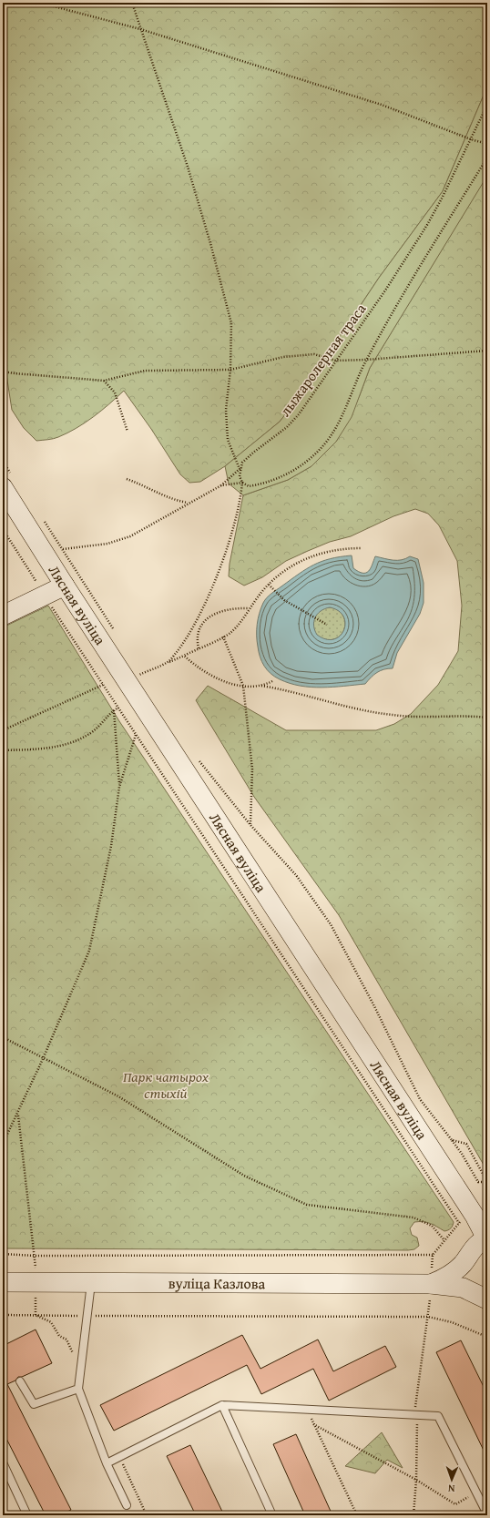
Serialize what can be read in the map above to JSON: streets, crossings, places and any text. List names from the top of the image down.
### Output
{
  "streets": {
    "main road": ["Лясная вуліца", "вуліца Казлова"],
    "path": ["лыжаролерная траса"]
  },
  "parks": ["Парк чатырох стыхій"],
  "north": "bottom"
}
